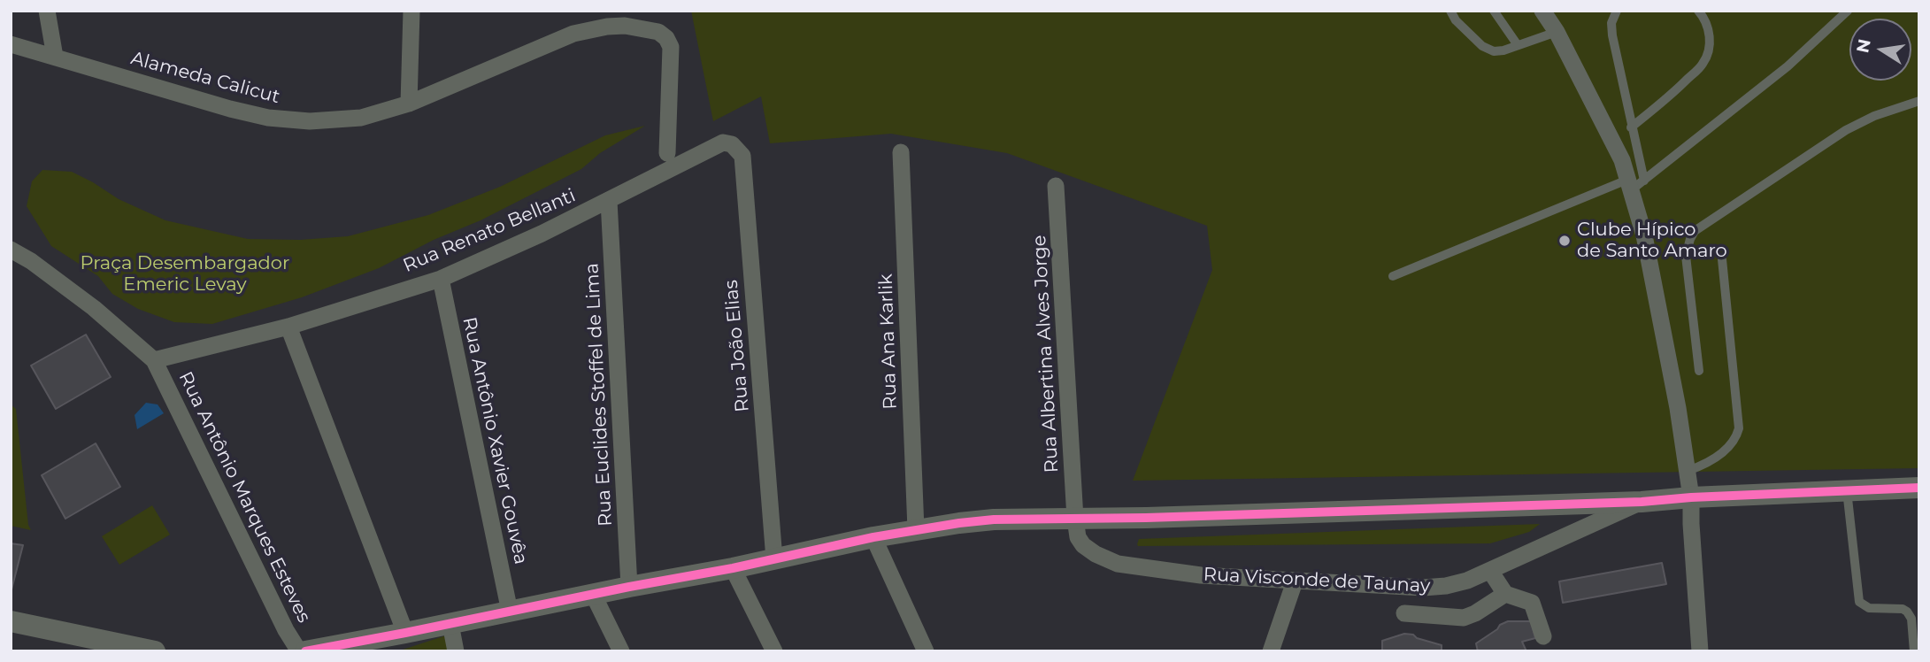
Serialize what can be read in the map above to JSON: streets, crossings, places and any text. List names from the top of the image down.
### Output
{
  "streets": {
    "street": [
      "Alameda Calicut",
      "Rua Renato Bellanti",
      "Rua Ana Karlik",
      "Rua João Elias",
      "Rua Albertina Alves Jorge",
      "Rua Euclides Stoffel de Lima",
      "Rua Antônio Xavier Gouvêa",
      "Rua Antônio Marques Esteves",
      "Rua Visconde de Taunay"
    ]
  },
  "crossings": [
    ["Rua Renato Bellanti", "Rua João Elias"],
    ["Rua Renato Bellanti", "Rua Euclides Stoffel de Lima"],
    ["Rua Renato Bellanti", "Rua Antônio Xavier Gouvêa"],
    ["Rua Renato Bellanti", "Rua Antônio Marques Esteves"],
    ["Rua Ana Karlik", "Rua Visconde de Taunay"],
    ["Rua João Elias", "Rua Visconde de Taunay"],
    ["Rua Albertina Alves Jorge", "Rua Visconde de Taunay"],
    ["Rua Euclides Stoffel de Lima", "Rua Visconde de Taunay"],
    ["Rua Antônio Xavier Gouvêa", "Rua Visconde de Taunay"]
  ],
  "parks": ["Praça Desembargador Emeric Levay"],
  "places": ["Clube Hípico de Santo Amaro"],
  "north": "left"
}
